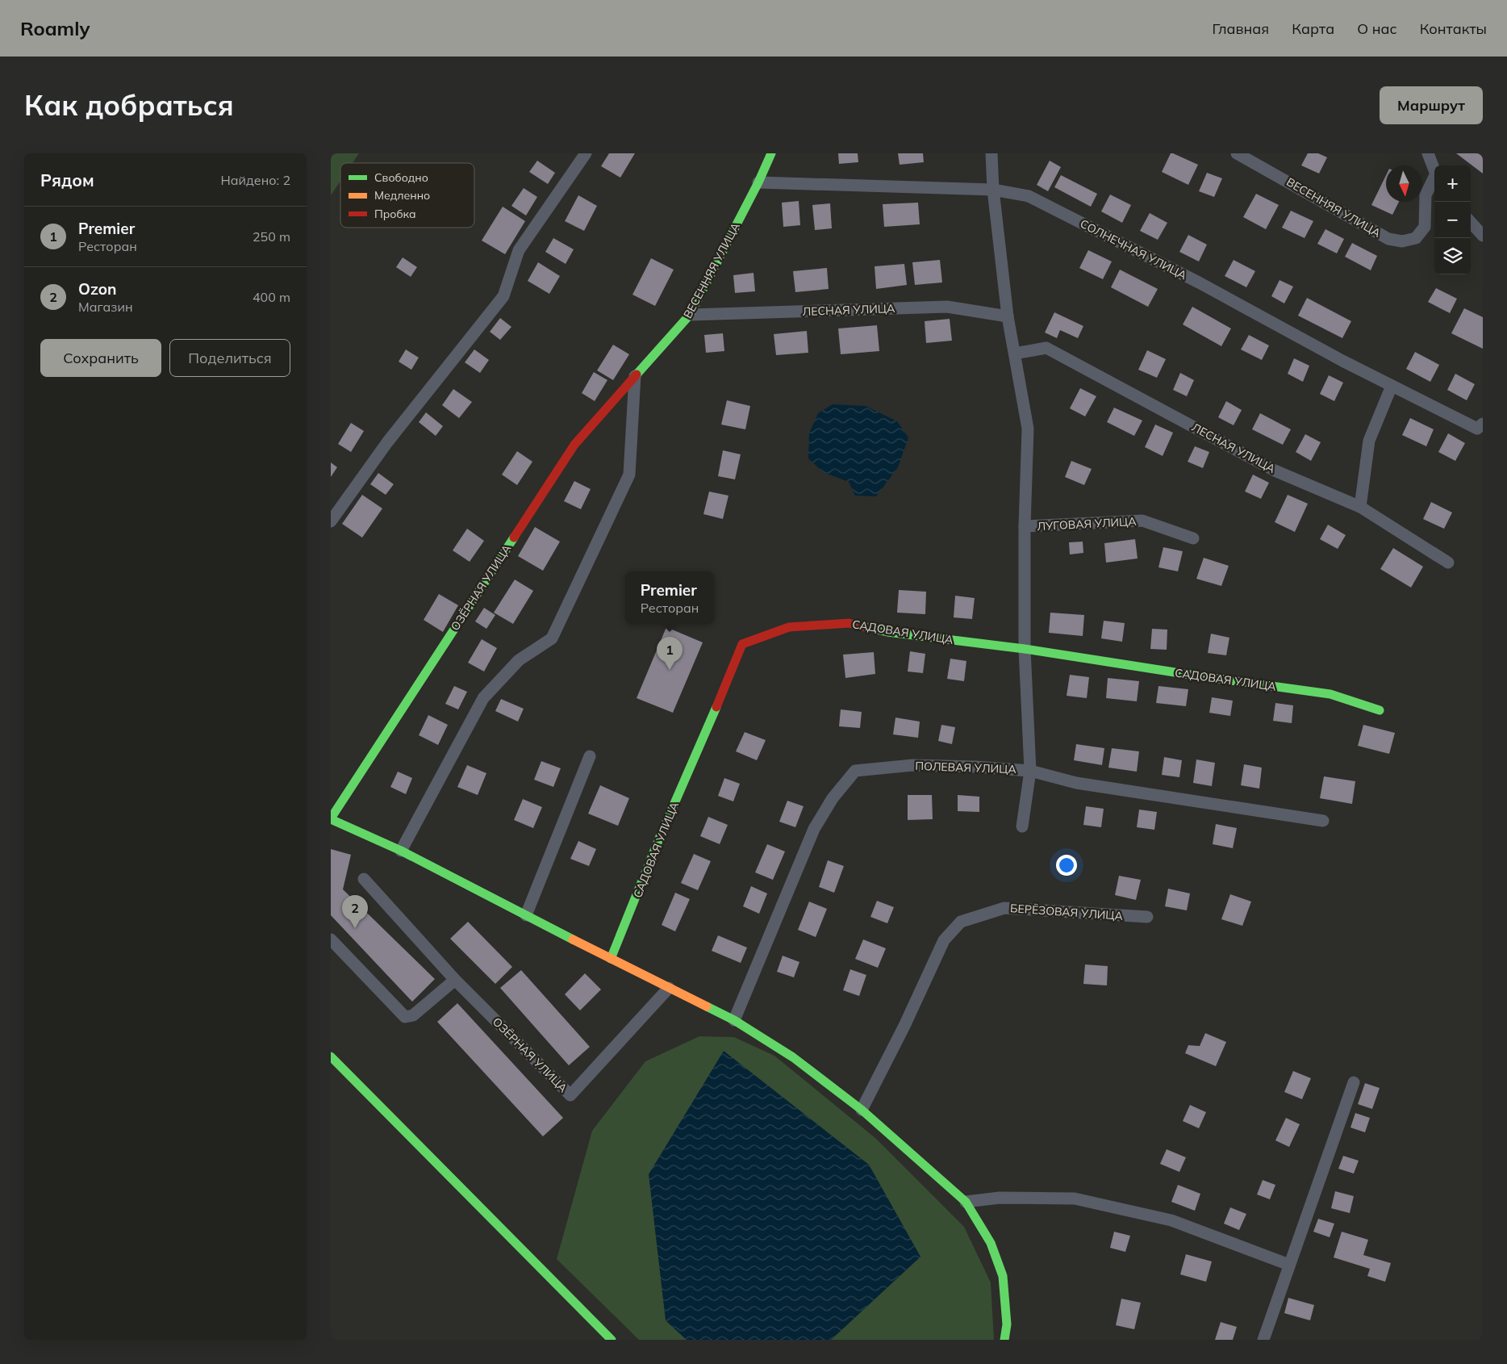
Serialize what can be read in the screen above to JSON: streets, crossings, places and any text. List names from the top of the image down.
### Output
{
  "streets": {
    "street": [
      "ВЕСЕННЯЯ УЛИЦА",
      "СОЛНЕЧНАЯ УЛИЦА",
      "ЛЕСНАЯ УЛИЦА",
      "ЛУГОВАЯ УЛИЦА",
      "ОЗЁРНАЯ УЛИЦА",
      "САДОВАЯ УЛИЦА",
      "ПОЛЕВАЯ УЛИЦА",
      "БЕРЁЗОВАЯ УЛИЦА"
    ]
  },
  "crossings": [
    ["ВЕСЕННЯЯ УЛИЦА", "СОЛНЕЧНАЯ УЛИЦА"],
    ["ВЕСЕННЯЯ УЛИЦА", "ЛЕСНАЯ УЛИЦА"],
    ["ВЕСЕННЯЯ УЛИЦА", "ОЗЁРНАЯ УЛИЦА"]
  ],
  "legend": ["Свободно", "Медленно", "Пробка"],
  "north": "bottom",
  "page": {
    "header": "Roamly",
    "nav": [
      "Главная",
      "Карта",
      "О нас",
      "Контакты"
    ],
    "buttons": [
      "Маршрут",
      ["Сохранить", "Поделиться"]
    ],
    "title": "Как добраться",
    "heading": ["Рядом", "Найдено: 2"],
    "map_buttons": ["+", "−"],
    "list": [
      {
        "mark": "1",
        "name": "Premier",
        "note": "Ресторан",
        "value": "250 m"
      },
      {
        "mark": "2",
        "name": "Ozon",
        "note": "Магазин",
        "value": "400 m"
      }
    ],
    "popup": ["Premier", "Ресторан"],
    "pins": ["1", "2"]
  }
}
